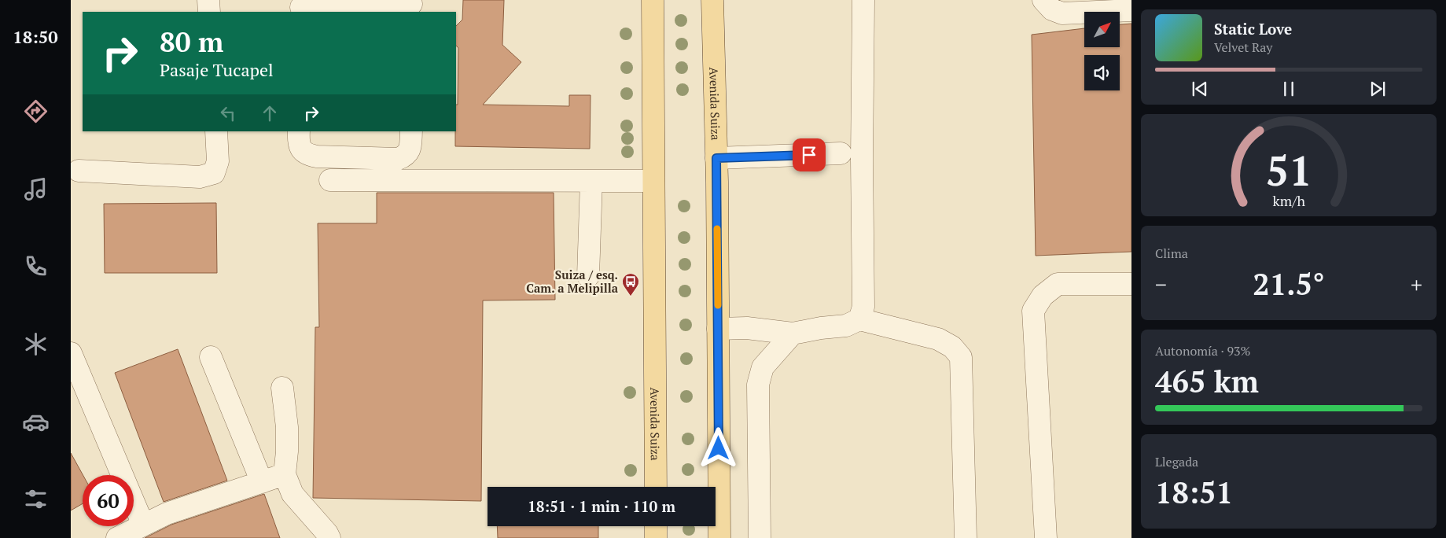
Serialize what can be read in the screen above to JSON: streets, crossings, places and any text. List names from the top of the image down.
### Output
{
  "streets": {
    "main road": ["Avenida Suiza"]
  },
  "places": {
    "bus stop": ["Suiza / esq. Cam. a Melipilla"]
  },
  "north": "top right",
  "page": {
    "tabs": "18:50",
    "turn": ["80 m", "Pasaje Tucapel"],
    "song": ["Static Love", "Velvet Ray"],
    "tile": [
      "Clima",
      ["Autonomía · 93%", "465 km"],
      ["Llegada", "18:51"]
    ],
    "heat": ["−", "21.5°", "+"],
    "limit": "60",
    "trip": "18:51 · 1 min · 110 m",
    "gauge": ["51", "km/h"]
  }
}
